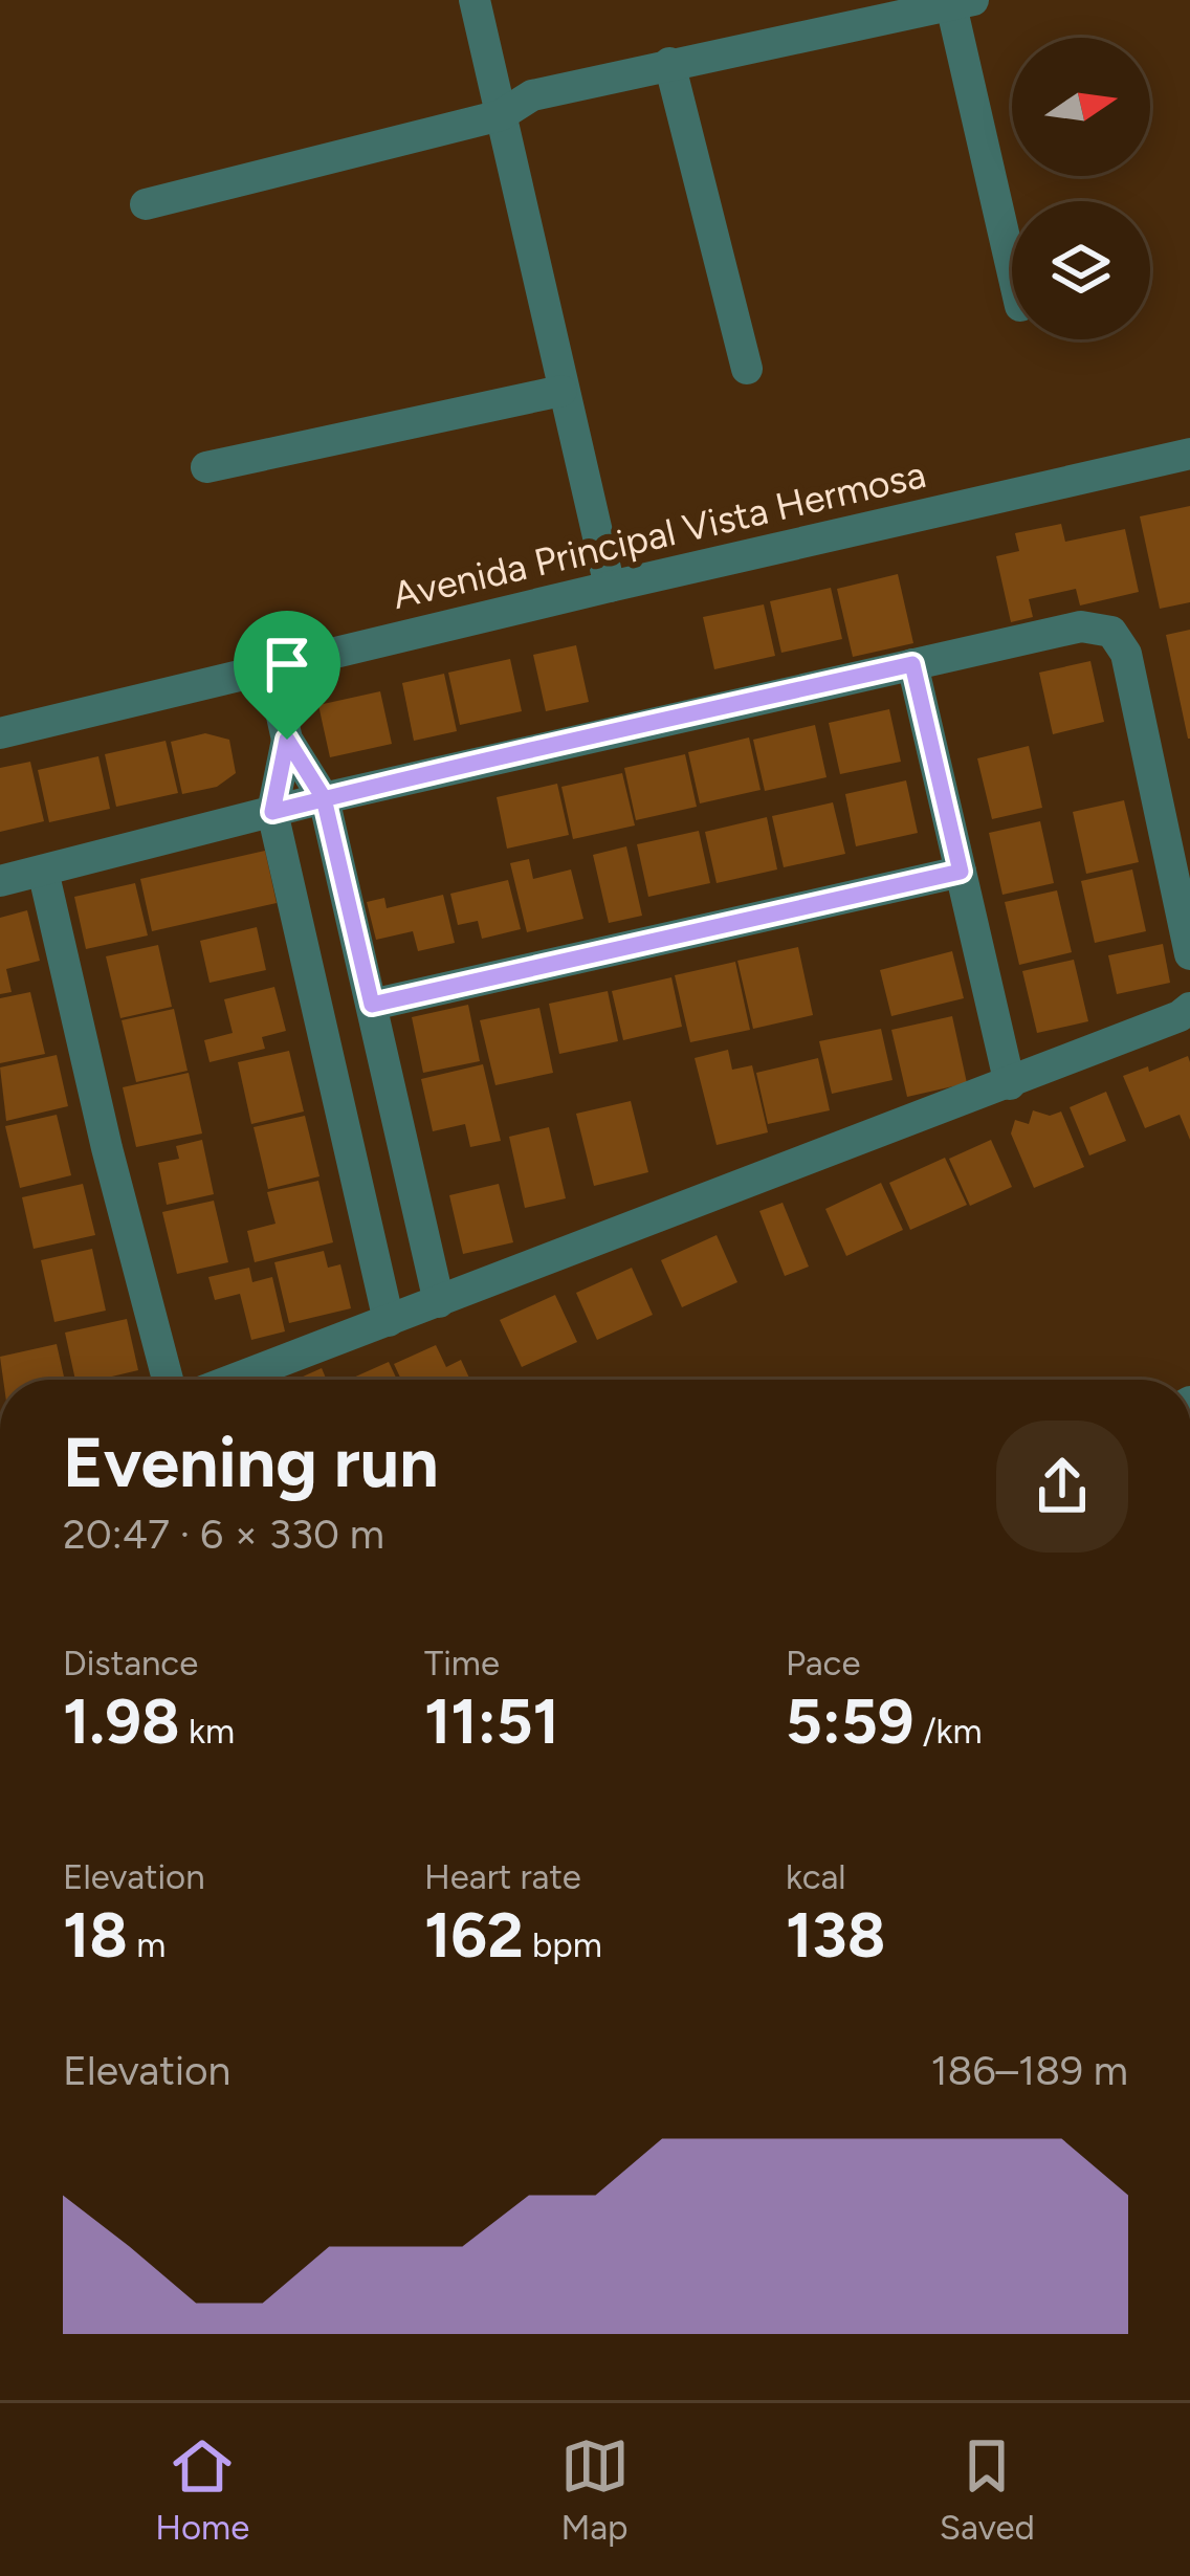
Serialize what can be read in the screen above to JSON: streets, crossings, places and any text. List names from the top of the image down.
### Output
{
  "streets": {
    "street": ["Avenida Principal Vista Hermosa"]
  },
  "north": "right",
  "page": {
    "heading": ["Evening run", "20:47 · 6 × 330 m"],
    "stats": [
      ["Distance", "1.98 km"],
      ["Time", "11:51"],
      ["Pace", "5:59 /km"],
      ["Elevation", "18 m"],
      ["Heart rate", "162 bpm"],
      ["kcal", "138"]
    ],
    "chart": ["Elevation", "186–189 m"],
    "tabs": ["Home", "Map", "Saved"]
  }
}
